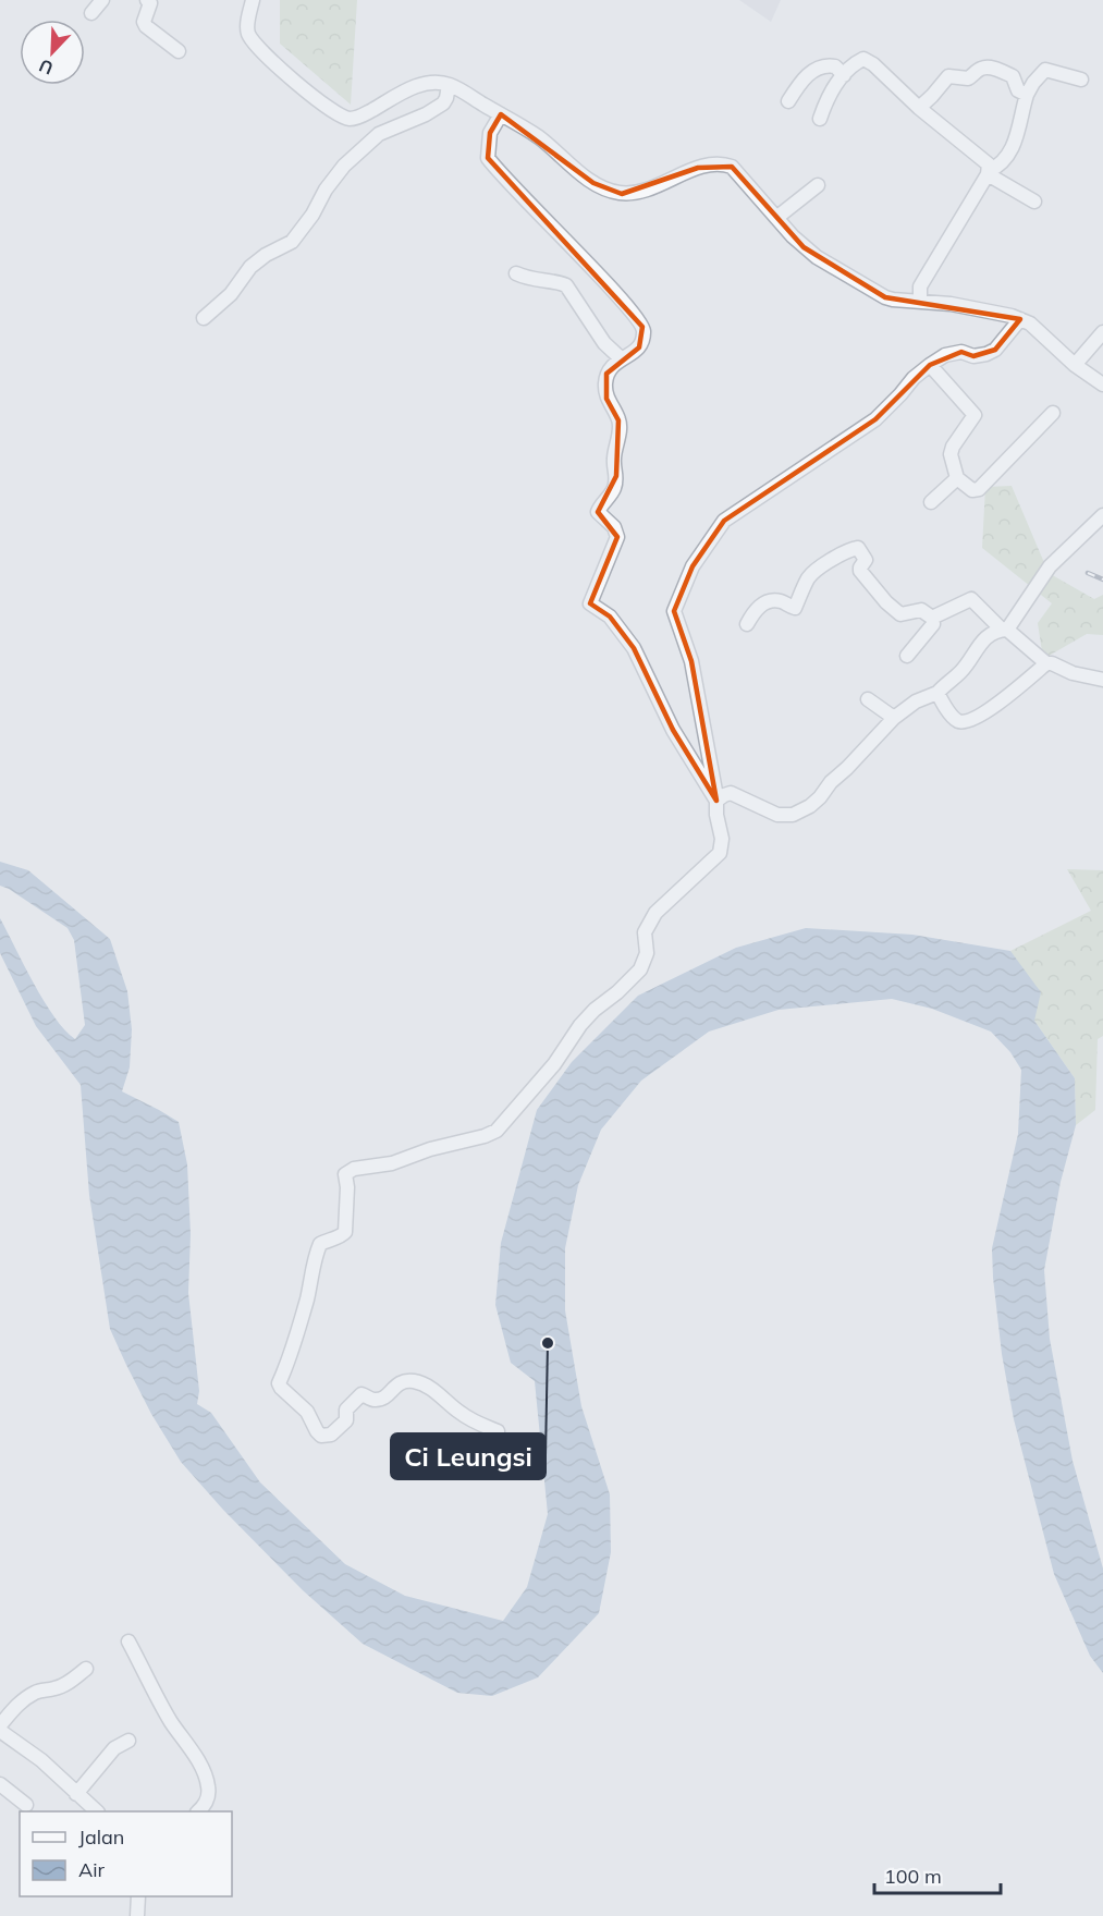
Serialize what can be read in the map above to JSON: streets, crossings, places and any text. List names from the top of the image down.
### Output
{
  "places": ["Ci Leungsi"],
  "legend": ["Jalan", "Air"],
  "scale_bar": "100 m",
  "north": "bottom left"
}
